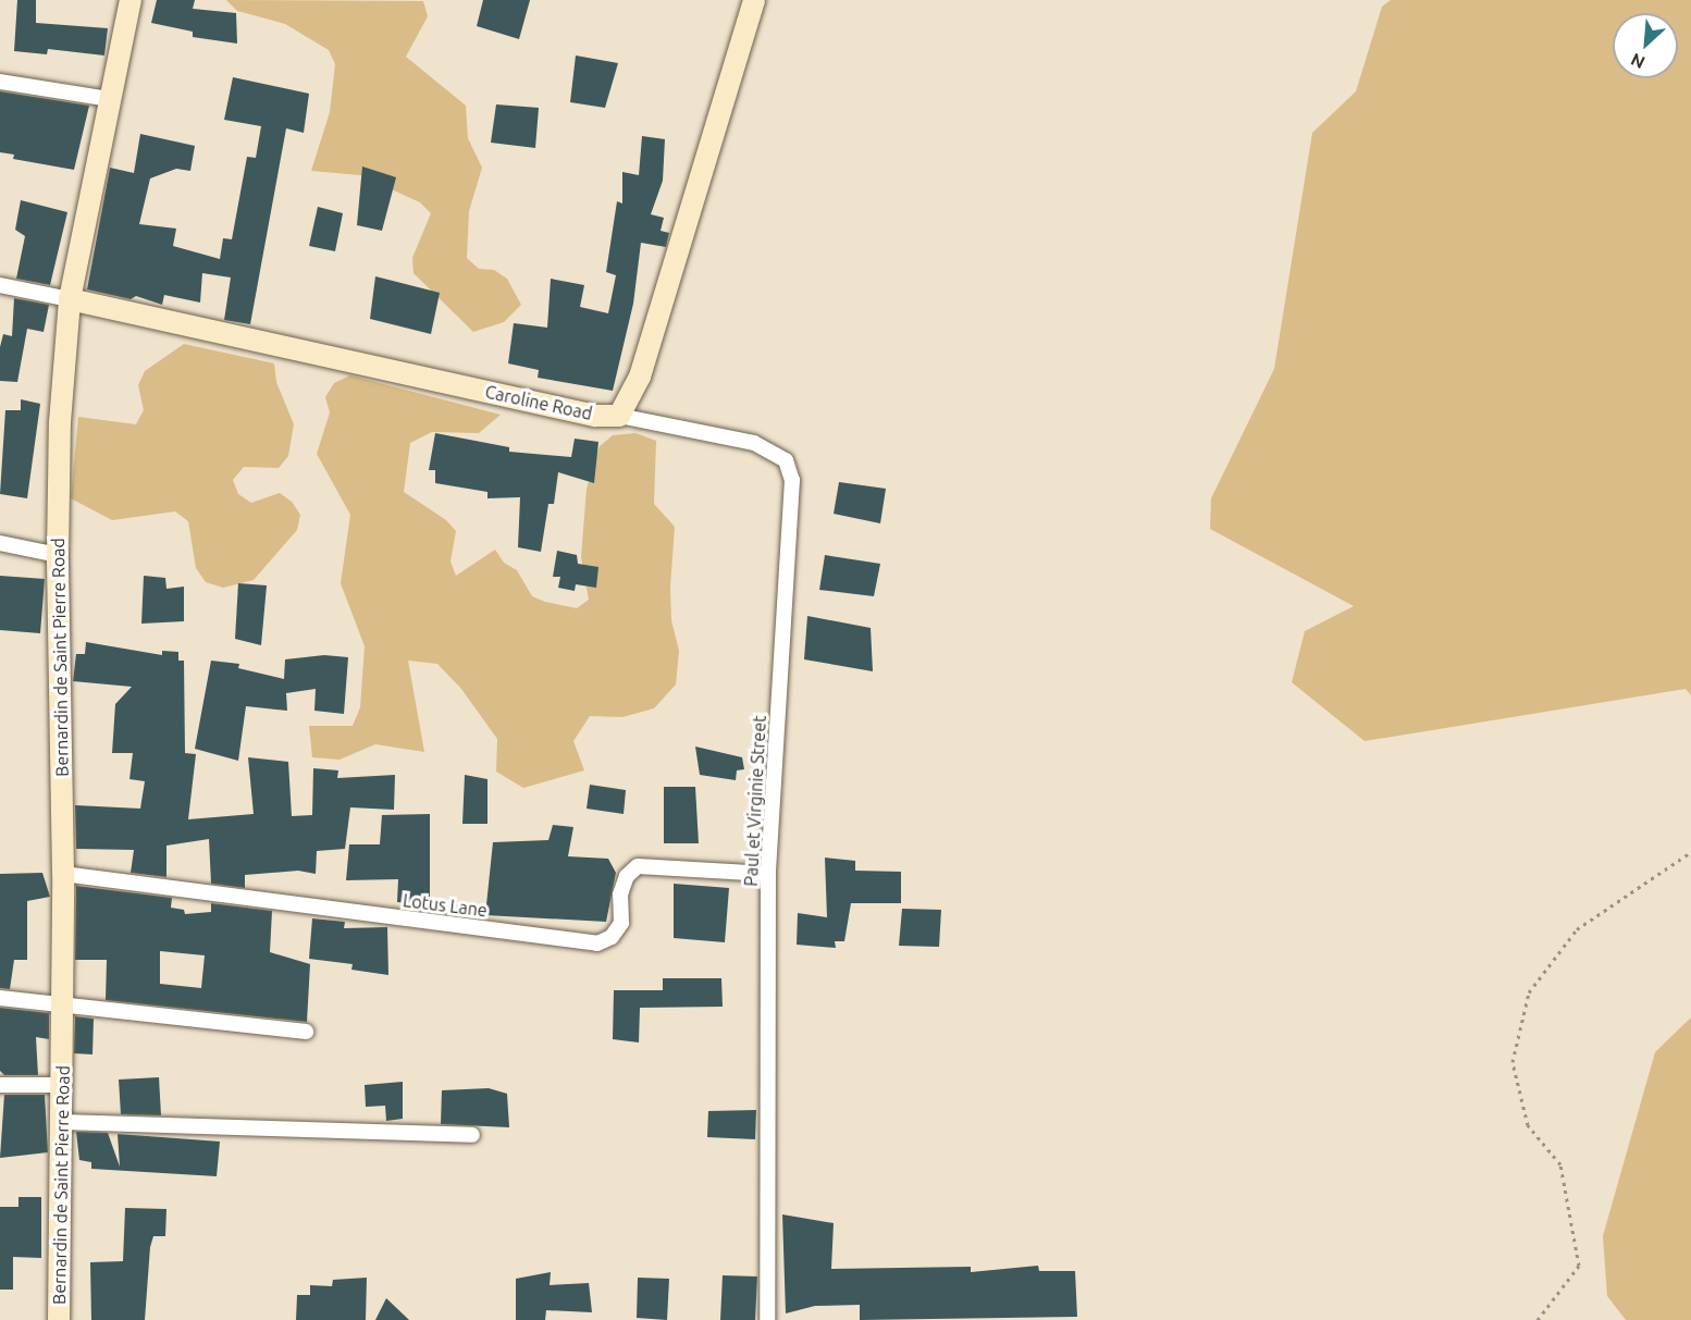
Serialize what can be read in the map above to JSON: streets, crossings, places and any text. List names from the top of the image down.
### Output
{
  "streets": {
    "main road": ["Caroline Road", "Bernardin de Saint Pierre Road"],
    "street": ["Paul et Virginie Street", "Lotus Lane"]
  },
  "crossings": [
    ["Caroline Road", "Bernardin de Saint Pierre Road"],
    ["Caroline Road", "Paul et Virginie Street"],
    ["Bernardin de Saint Pierre Road", "Lotus Lane"],
    ["Paul et Virginie Street", "Lotus Lane"]
  ],
  "north": "bottom left"
}
